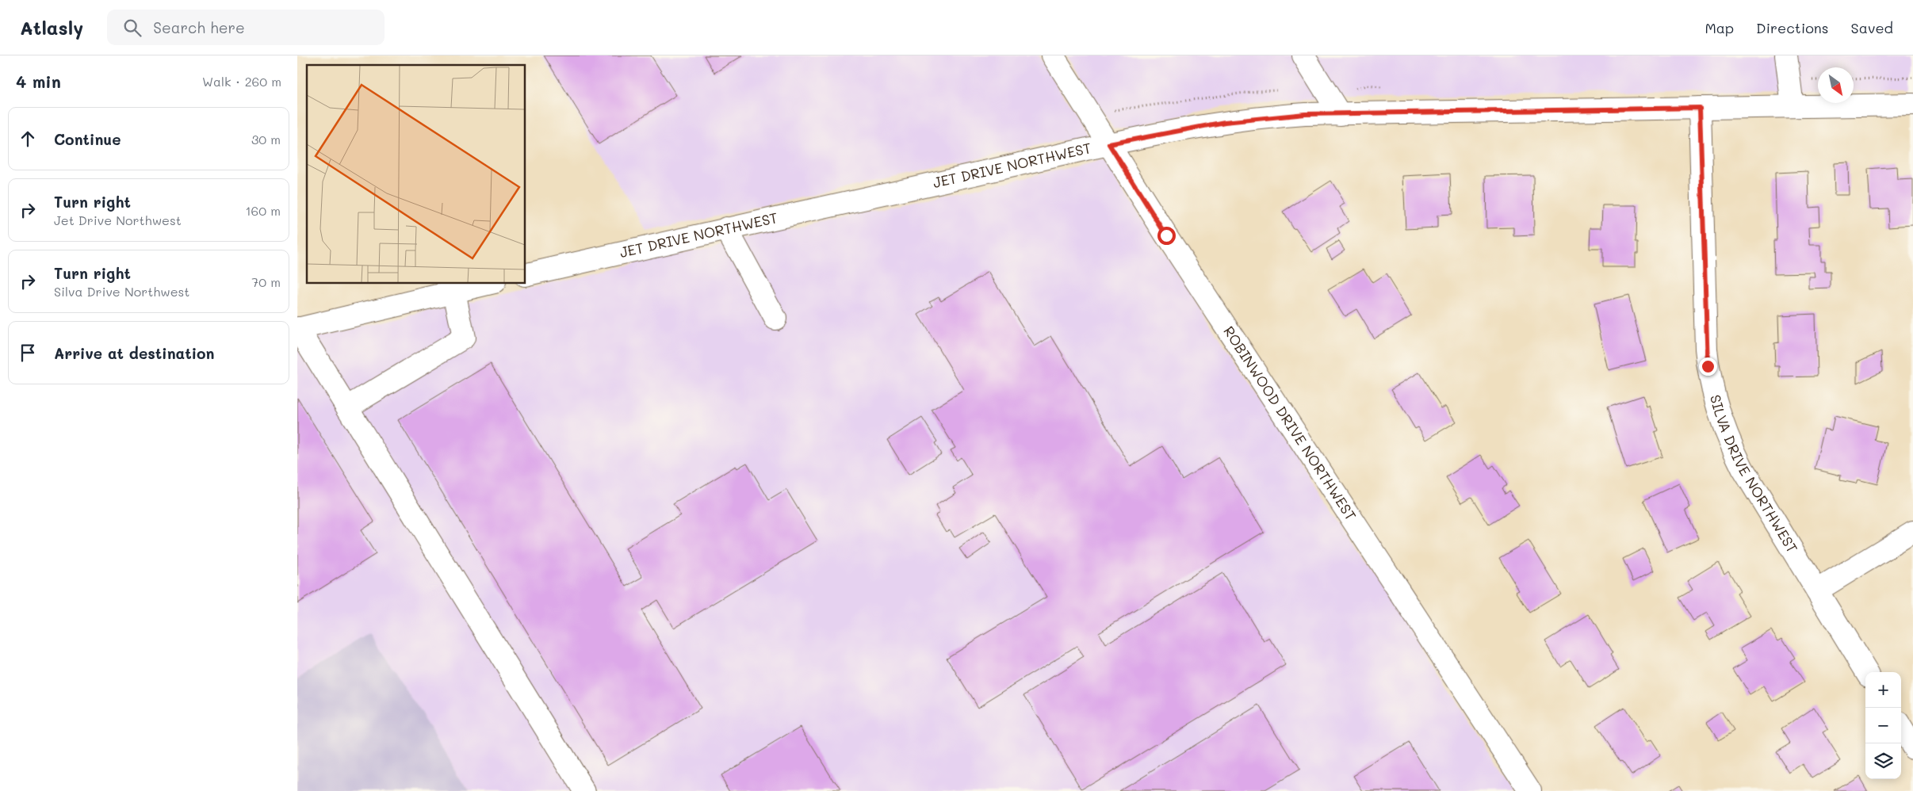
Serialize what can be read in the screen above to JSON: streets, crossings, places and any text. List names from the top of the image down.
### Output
{
  "streets": {
    "street": ["JET DRIVE NORTHWEST", "ROBINWOOD DRIVE NORTHWEST", "SILVA DRIVE NORTHWEST"]
  },
  "crossings": [
    ["JET DRIVE NORTHWEST", "ROBINWOOD DRIVE NORTHWEST"],
    ["JET DRIVE NORTHWEST", "SILVA DRIVE NORTHWEST"]
  ],
  "north": "bottom right",
  "page": {
    "header": "Atlasly",
    "search": "Search here",
    "nav": ["Map", "Directions", "Saved"],
    "heading": ["4 min", "Walk · 260 m"],
    "list": [
      ["Continue", "30 m"],
      ["Turn right", "Jet Drive Northwest", "160 m"],
      ["Turn right", "Silva Drive Northwest", "70 m"],
      "Arrive at destination"
    ],
    "map_buttons": ["+", "−"]
  }
}
